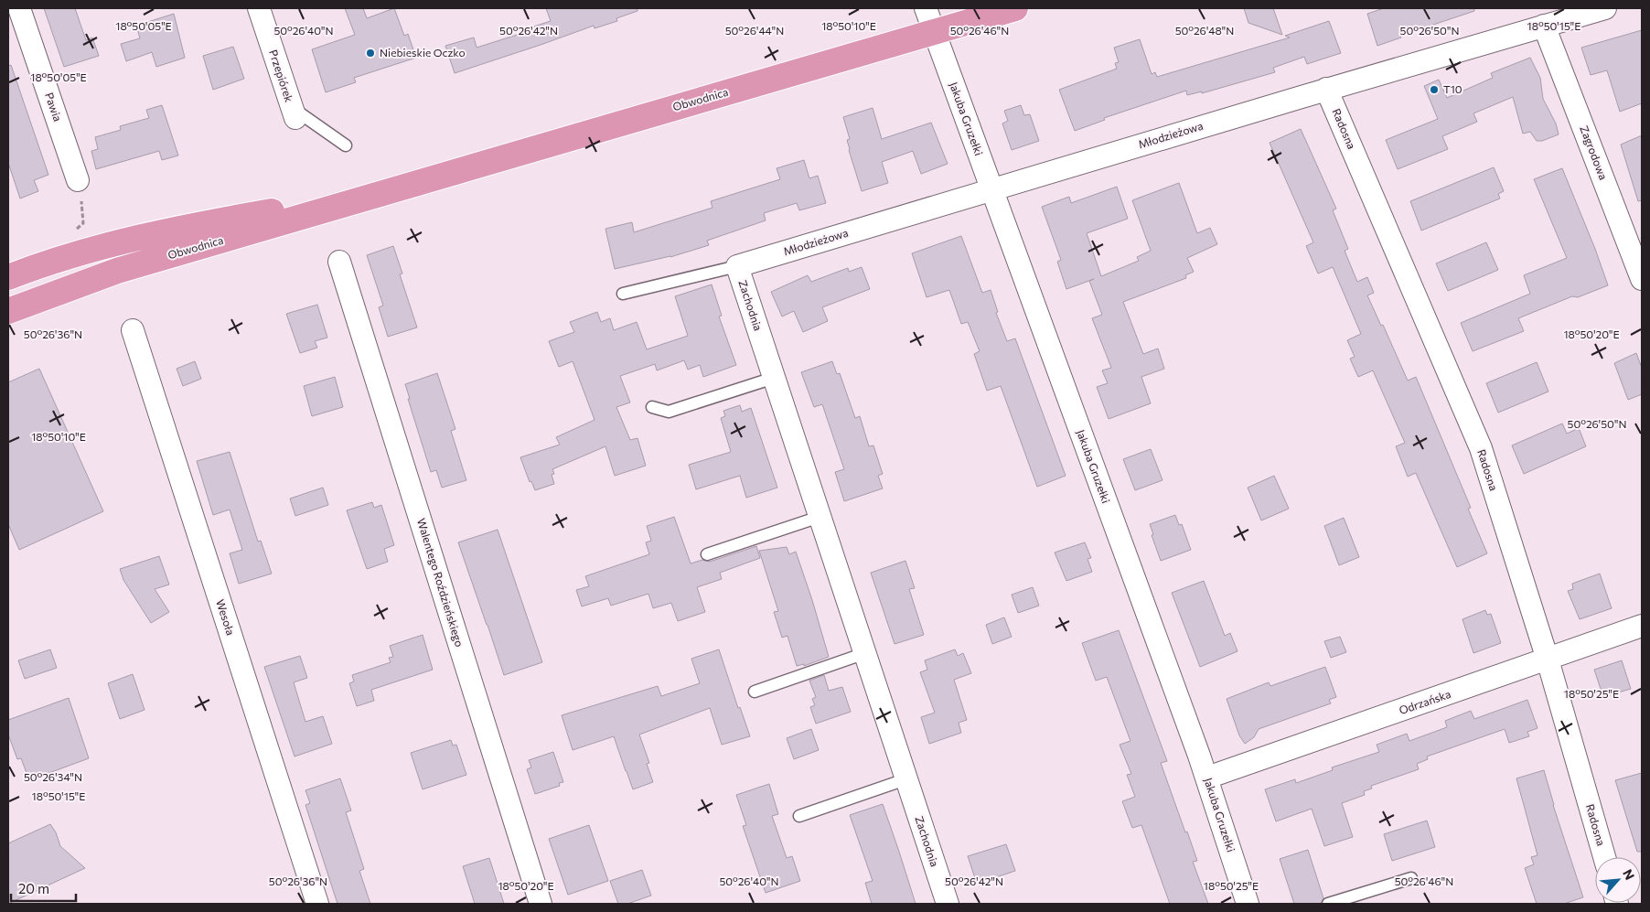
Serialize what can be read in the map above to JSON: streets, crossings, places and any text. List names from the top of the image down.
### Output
{
  "streets": {
    "highway": ["Obwodnica"],
    "street": [
      "Przepiórek",
      "Pawia",
      "Jakuba Gruzełki",
      "Radosna",
      "Młodzieżowa",
      "Zagrodowa",
      "Zachodnia",
      "Walentego Roździeńskiego",
      "Wesoła",
      "Odrzańska"
    ]
  },
  "crossings": [
    ["Obwodnica", "Jakuba Gruzełki"],
    ["Jakuba Gruzełki", "Młodzieżowa"],
    ["Jakuba Gruzełki", "Odrzańska"],
    ["Radosna", "Młodzieżowa"],
    ["Radosna", "Odrzańska"],
    ["Młodzieżowa", "Zagrodowa"],
    ["Młodzieżowa", "Zachodnia"]
  ],
  "places": ["Niebieskie Oczko", "T10"],
  "scale_bar": "20 m",
  "north": "top right",
  "coordinates": [
    "18°50'05\"E",
    "18°50'10\"E",
    "18°50'15\"E",
    "50°26'40\"N",
    "50°26'42\"N",
    "50°26'44\"N",
    "50°26'46\"N",
    "50°26'48\"N",
    "50°26'50\"N",
    "18°50'20\"E",
    "50°26'36\"N",
    "18°50'25\"E",
    "50°26'34\"N"
  ]
}
